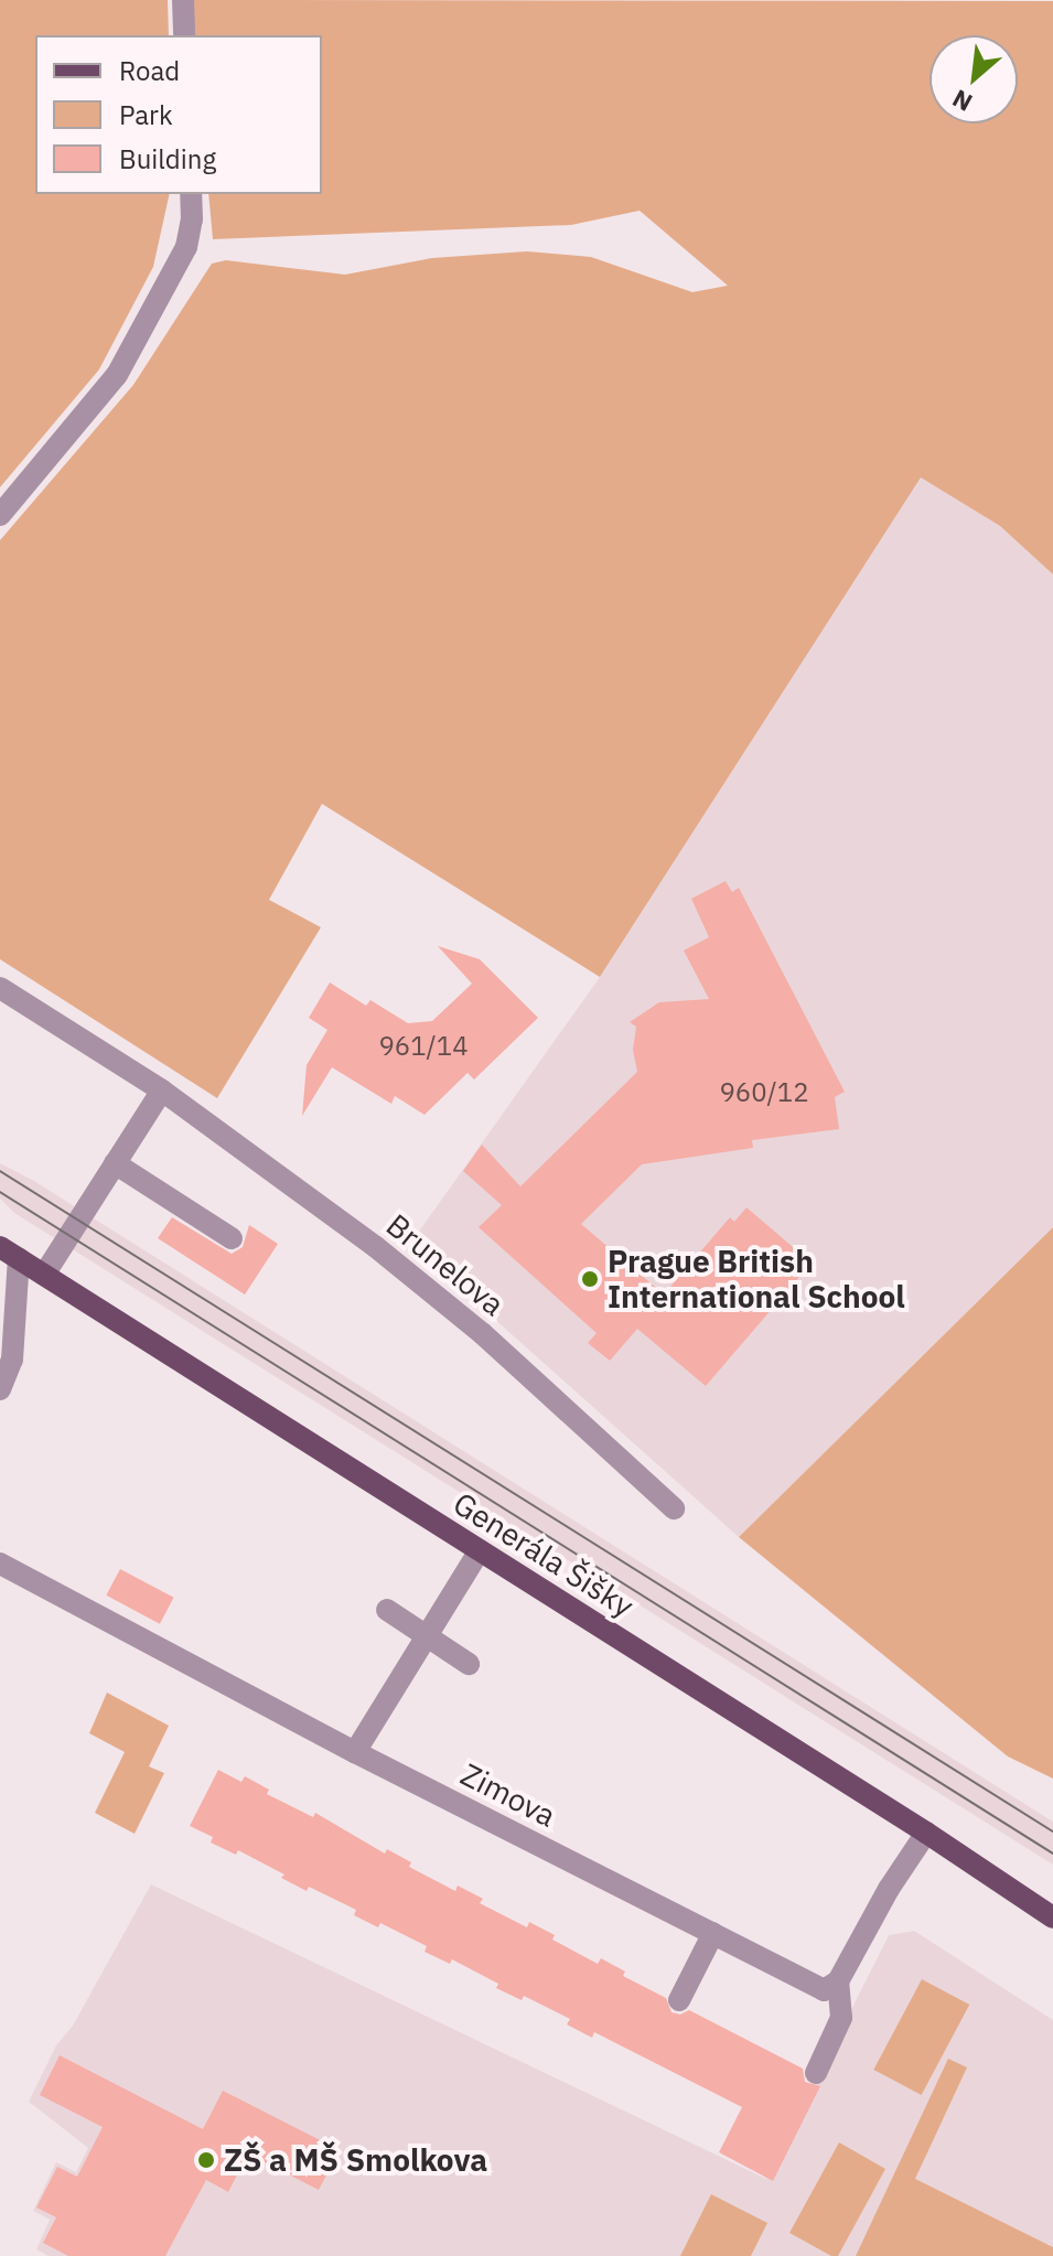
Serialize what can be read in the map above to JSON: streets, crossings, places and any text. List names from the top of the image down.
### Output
{
  "streets": {
    "main road": ["Generála Šišky"],
    "street": ["Brunelova", "Zimova"]
  },
  "places": ["Prague British International School", "ZŠ a MŠ Smolkova"],
  "house_numbers": ["961/14", "960/12"],
  "legend": ["Road", "Park", "Building"],
  "north": "bottom left"
}
